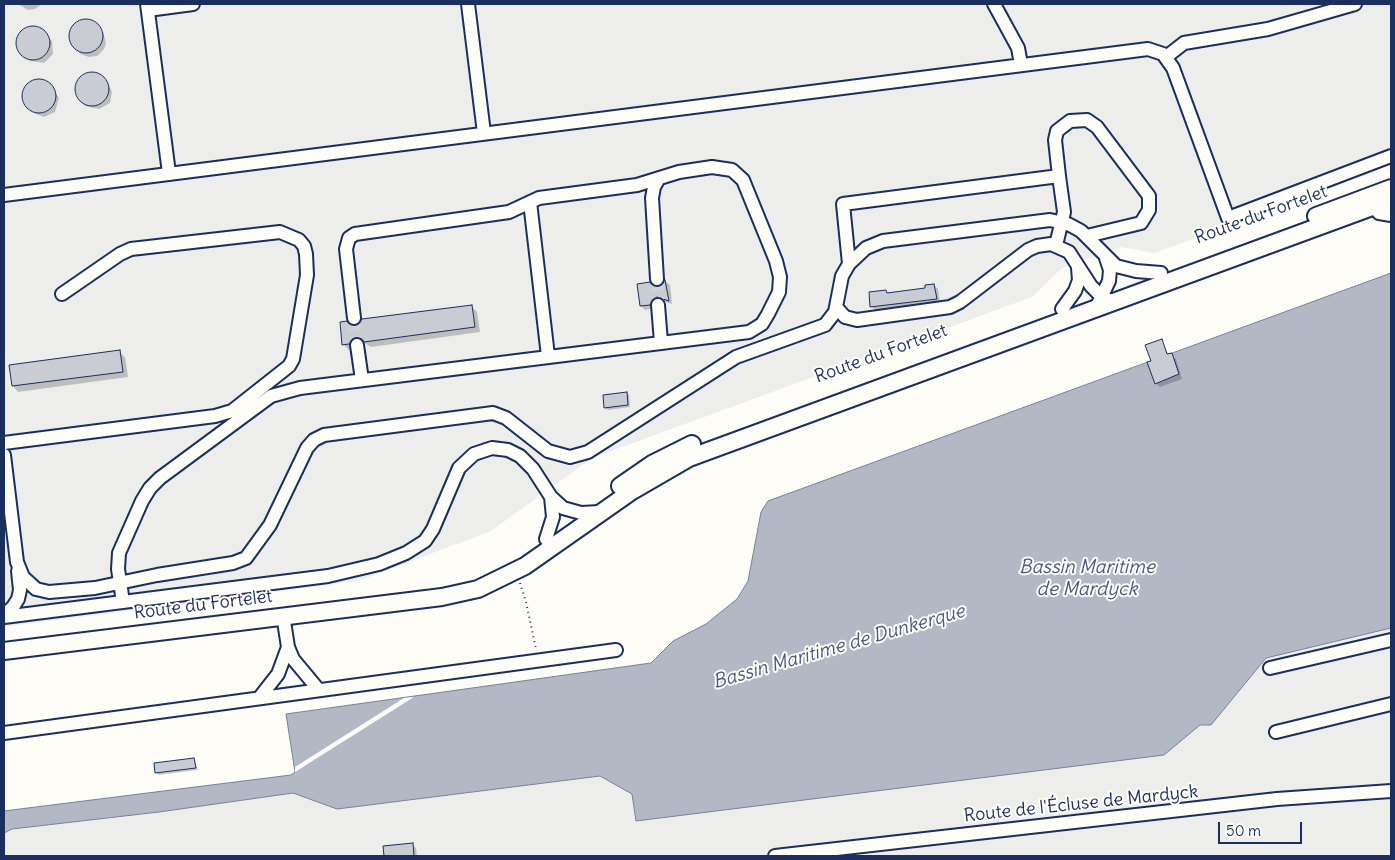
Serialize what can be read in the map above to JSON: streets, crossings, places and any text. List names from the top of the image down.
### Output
{
  "streets": {
    "main road": ["Route du Fortelet"],
    "street": ["Route de l'Écluse de Mardyck"]
  },
  "water": ["Bassin Maritime de Mardyck", "Bassin Maritime de Dunkerque"],
  "scale_bar": "50 m"
}
